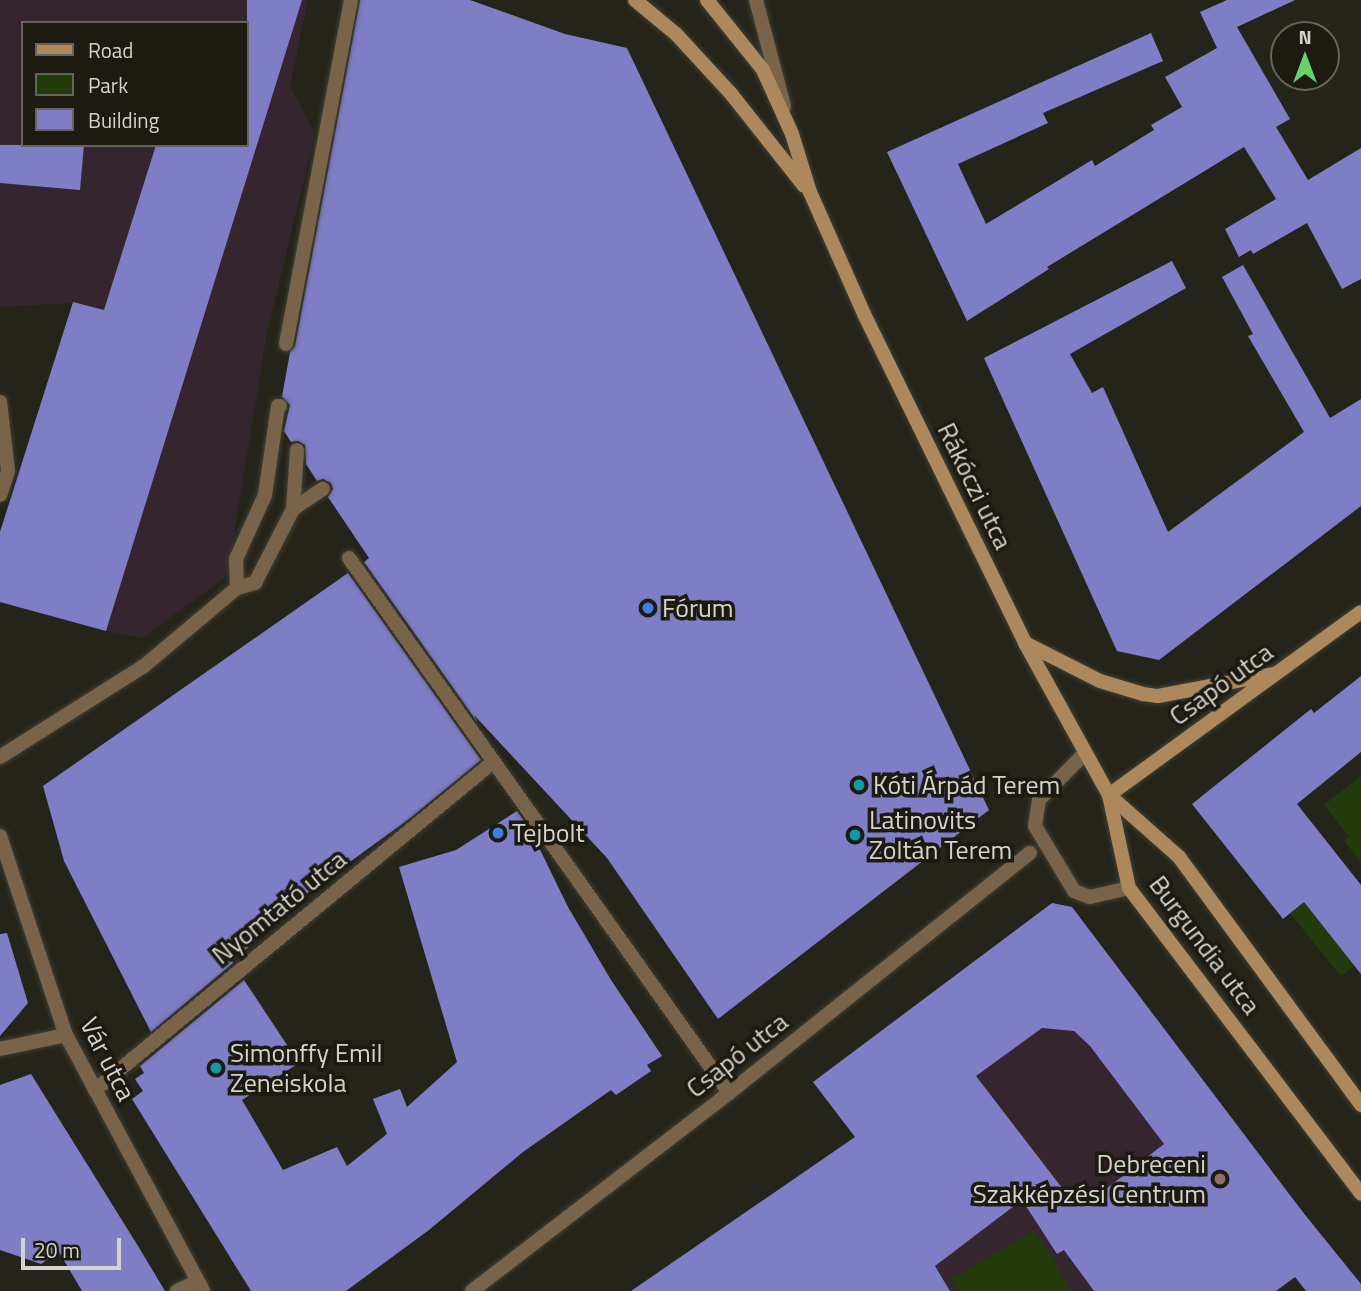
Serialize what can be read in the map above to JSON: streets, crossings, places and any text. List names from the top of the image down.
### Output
{
  "streets": {
    "street": [
      "Rákóczi utca",
      "Csapó utca",
      "Nyomtató utca",
      "Burgundia utca",
      "Vár utca"
    ]
  },
  "crossings": [
    ["Rákóczi utca", "Csapó utca"],
    ["Rákóczi utca", "Burgundia utca"],
    ["Csapó utca", "Burgundia utca"],
    ["Nyomtató utca", "Vár utca"]
  ],
  "places": [
    "Fórum",
    "Kóti Árpád Terem",
    "Tejbolt",
    "Latinovits Zoltán Terem",
    "Simonffy Emil Zeneiskola",
    "Debreceni Szakképzési Centrum"
  ],
  "legend": ["Road", "Park", "Building"],
  "scale_bar": "20 m",
  "north": "top"
}
